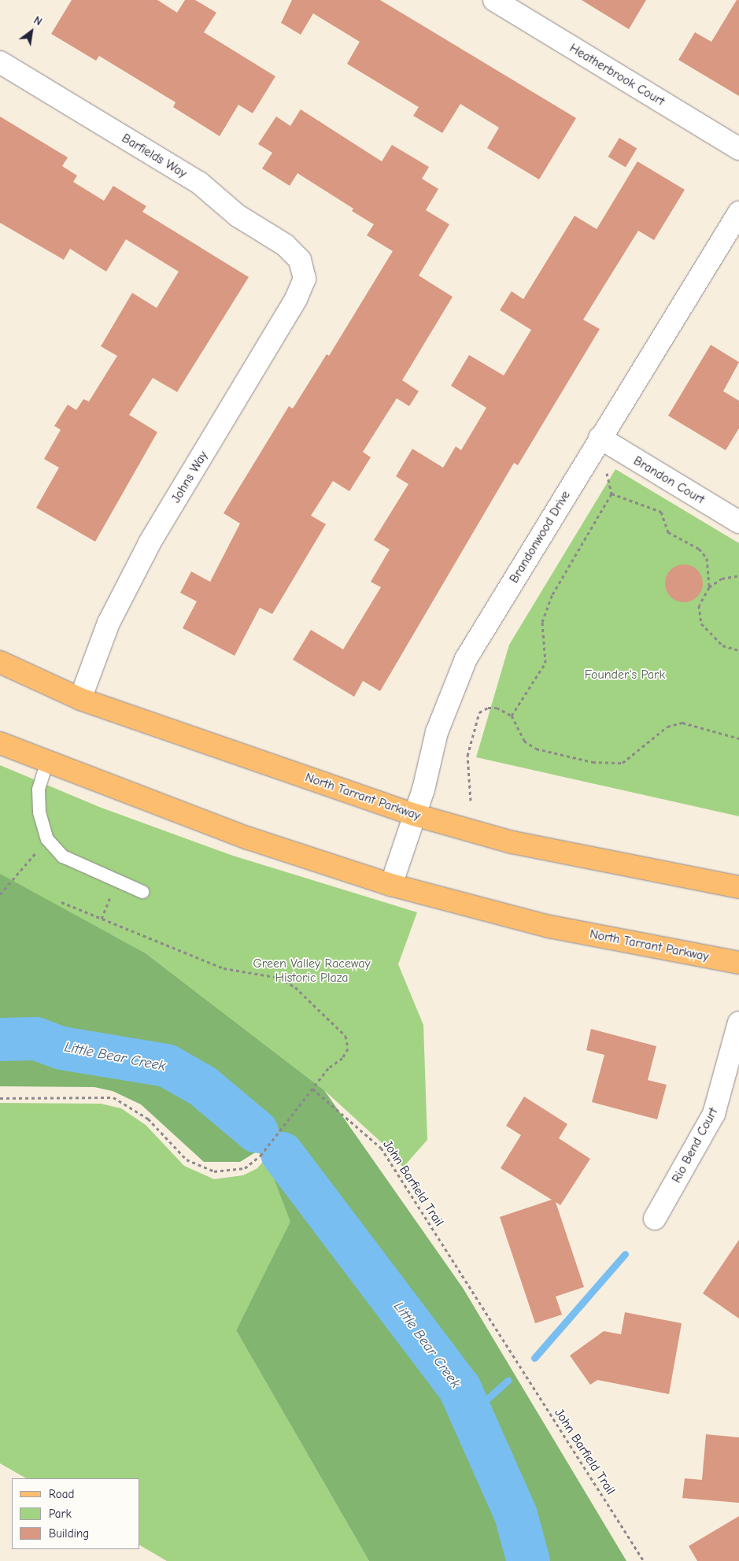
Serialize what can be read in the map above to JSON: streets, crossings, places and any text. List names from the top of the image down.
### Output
{
  "streets": {
    "main road": ["North Tarrant Parkway"],
    "street": [
      "Heatherbrook Court",
      "Barfields Way",
      "Johns Way",
      "Brandon Court",
      "Brandonwood Drive",
      "Rio Bend Court"
    ],
    "path": ["John Barfield Trail"]
  },
  "crossings": [
    ["Barfields Way", "Johns Way"],
    ["Johns Way", "North Tarrant Parkway"],
    ["Brandon Court", "Brandonwood Drive"],
    ["Brandonwood Drive", "North Tarrant Parkway"]
  ],
  "water": ["Little Bear Creek"],
  "parks": ["Founder's Park", "Green Valley Raceway Historic Plaza"],
  "legend": ["Road", "Park", "Building"],
  "north": "top right"
}
